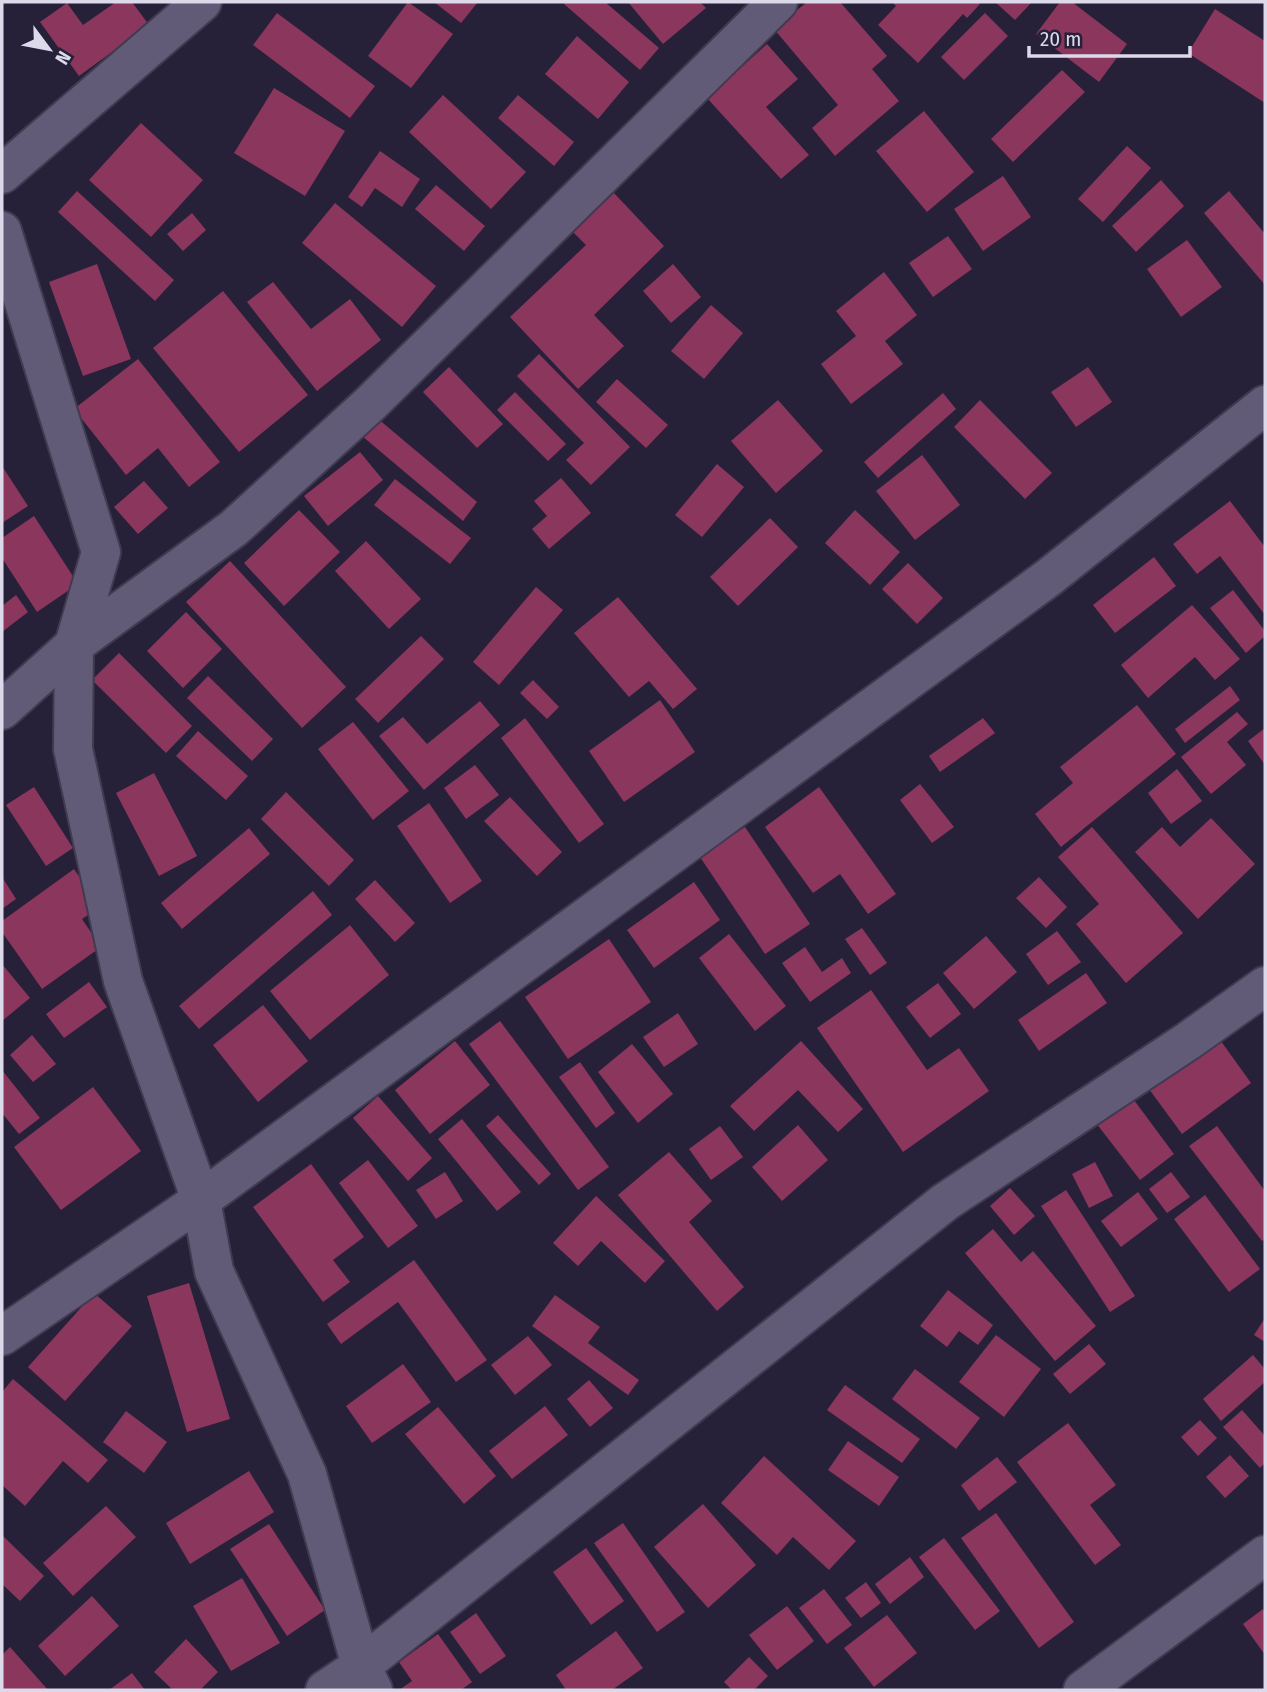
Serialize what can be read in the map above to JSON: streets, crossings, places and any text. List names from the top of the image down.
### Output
{
  "scale_bar": "20 m",
  "north": "bottom right"
}
